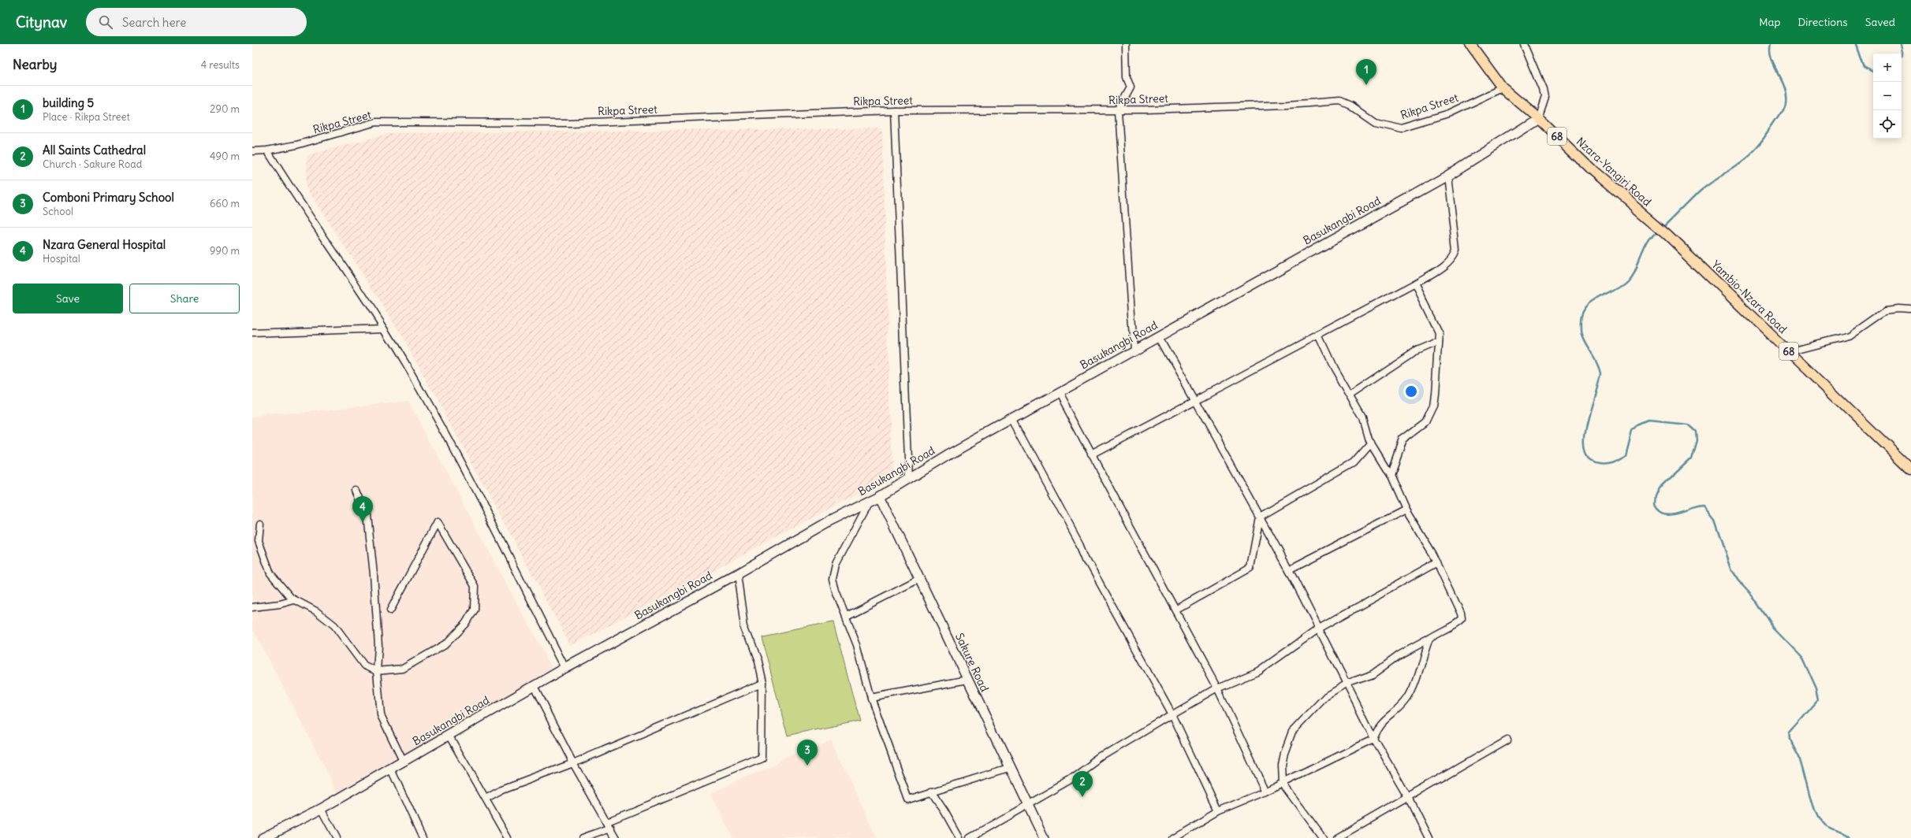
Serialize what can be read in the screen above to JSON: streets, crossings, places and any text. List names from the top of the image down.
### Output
{
  "streets": {
    "main road": ["68", "Nzara-Yangiri Road", "Yambio-Nzara Road"],
    "street": ["Rikpa Street", "Basukangbi Road", "Sakure Road"]
  },
  "crossings": [
    ["Rikpa Street", "Nzara-Yangiri Road"],
    ["Nzara-Yangiri Road", "Basukangbi Road"],
    ["Nzara-Yangiri Road", "Yambio-Nzara Road"],
    ["Basukangbi Road", "Sakure Road"]
  ],
  "page": {
    "header": "Citynav",
    "search": "Search here",
    "nav": ["Map", "Directions", "Saved"],
    "heading": ["Nearby", "4 results"],
    "map_buttons": ["+", "−"],
    "pins": [
      "1",
      "4",
      "3",
      "2"
    ],
    "list": [
      {
        "mark": "1",
        "name": "building 5",
        "note": "Place · Rikpa Street",
        "value": "290 m"
      },
      {
        "mark": "2",
        "name": "All Saints Cathedral",
        "note": "Church · Sakure Road",
        "value": "490 m"
      },
      {
        "mark": "3",
        "name": "Comboni Primary School",
        "note": "School",
        "value": "660 m"
      },
      {
        "mark": "4",
        "name": "Nzara General Hospital",
        "note": "Hospital",
        "value": "990 m"
      }
    ],
    "buttons": ["Save", "Share"]
  }
}
